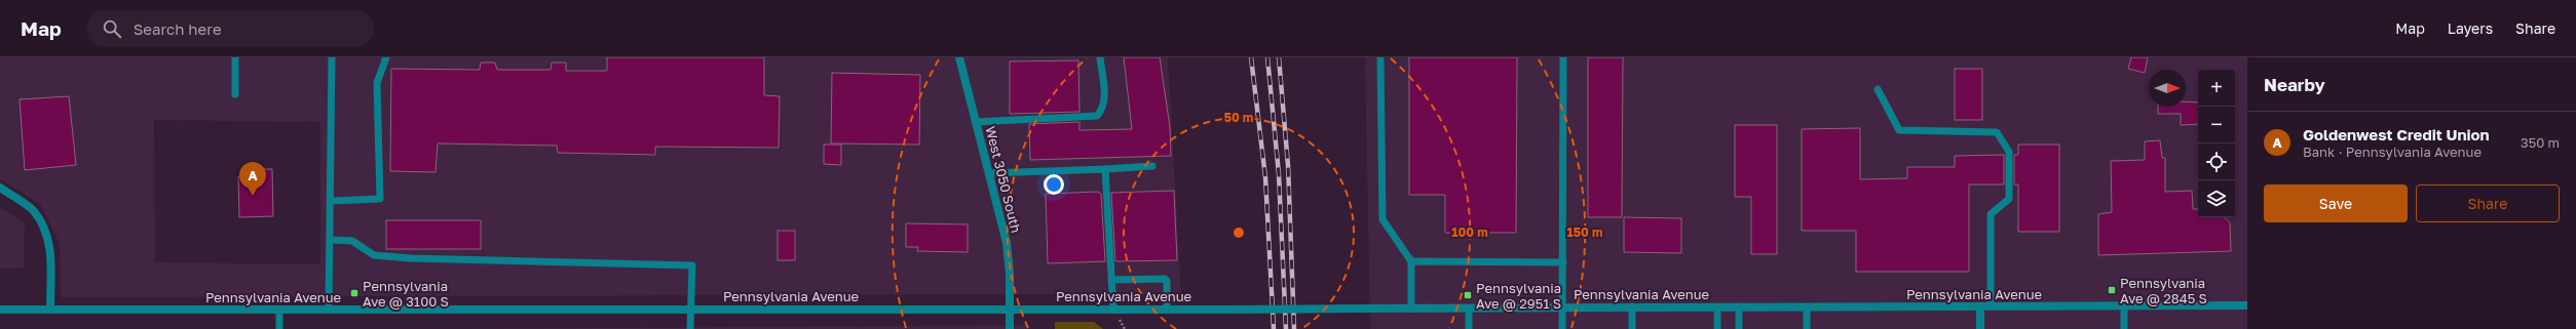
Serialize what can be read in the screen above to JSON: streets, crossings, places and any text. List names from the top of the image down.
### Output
{
  "streets": {
    "street": ["West 3050 South", "Pennsylvania Avenue"]
  },
  "crossings": [
    ["West 3050 South", "Pennsylvania Avenue"]
  ],
  "places": {
    "transit": ["Pennsylvania Ave @ 2845 S", "Pennsylvania Ave @ 3100 S", "Pennsylvania Ave @ 2951 S"]
  },
  "north": "right",
  "page": {
    "header": "Map",
    "search": "Search here",
    "nav": ["Map", "Layers", "Share"],
    "heading": "Nearby",
    "map_buttons": ["+", "−"],
    "list": [
      {
        "mark": "A",
        "name": "Goldenwest Credit Union",
        "note": "Bank · Pennsylvania Avenue",
        "value": "350 m"
      }
    ],
    "pins": "A",
    "buttons": ["Save", "Share"]
  },
  "rings": ["50 m", "100 m", "150 m"]
}
